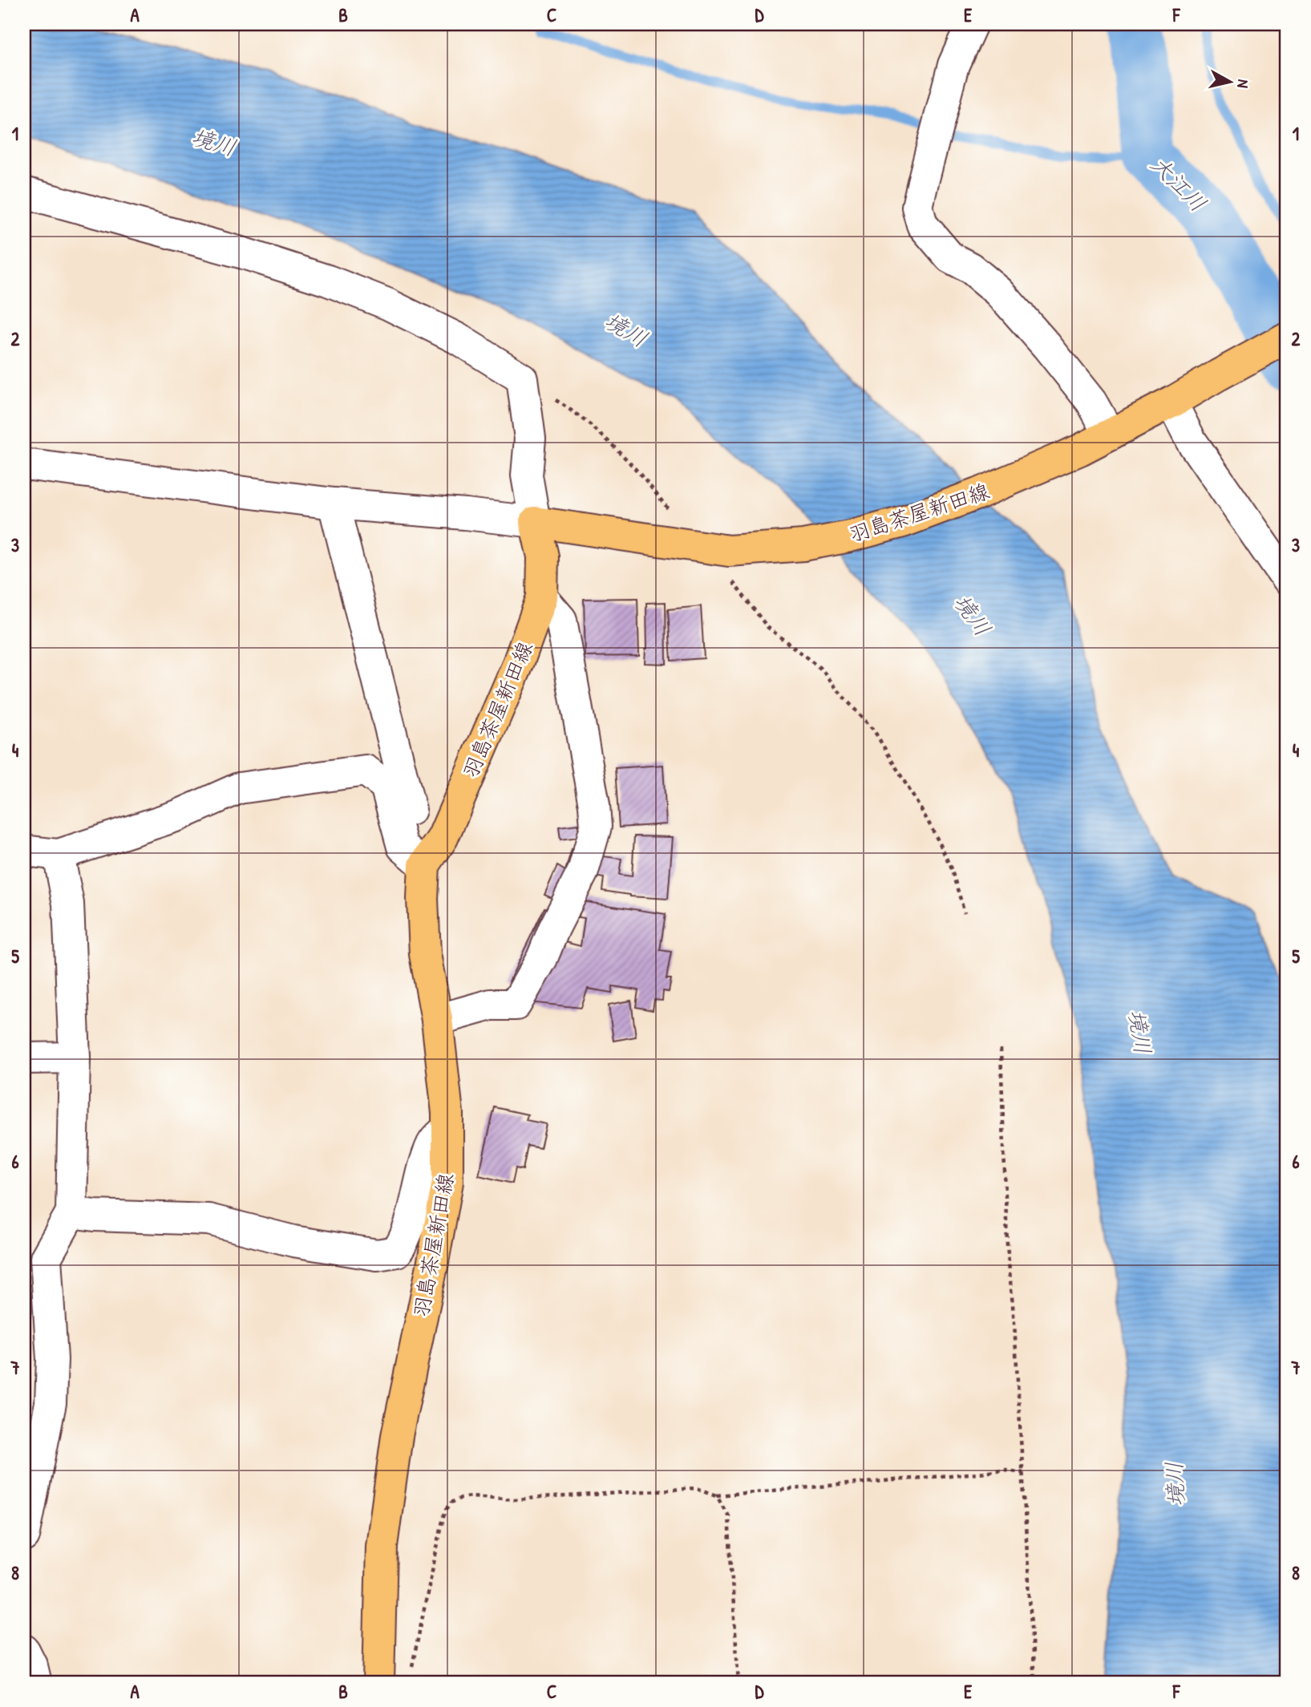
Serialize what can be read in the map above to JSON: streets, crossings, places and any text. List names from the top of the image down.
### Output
{
  "streets": {
    "main road": ["羽島茶屋新田線"]
  },
  "water": ["境川", "大江川"],
  "north": "right",
  "grid": {
    "columns": [
      "A",
      "B",
      "C",
      "D",
      "E",
      "F"
    ],
    "rows": [
      "1",
      "2",
      "3",
      "4",
      "5",
      "6",
      "7",
      "8"
    ]
  }
}
